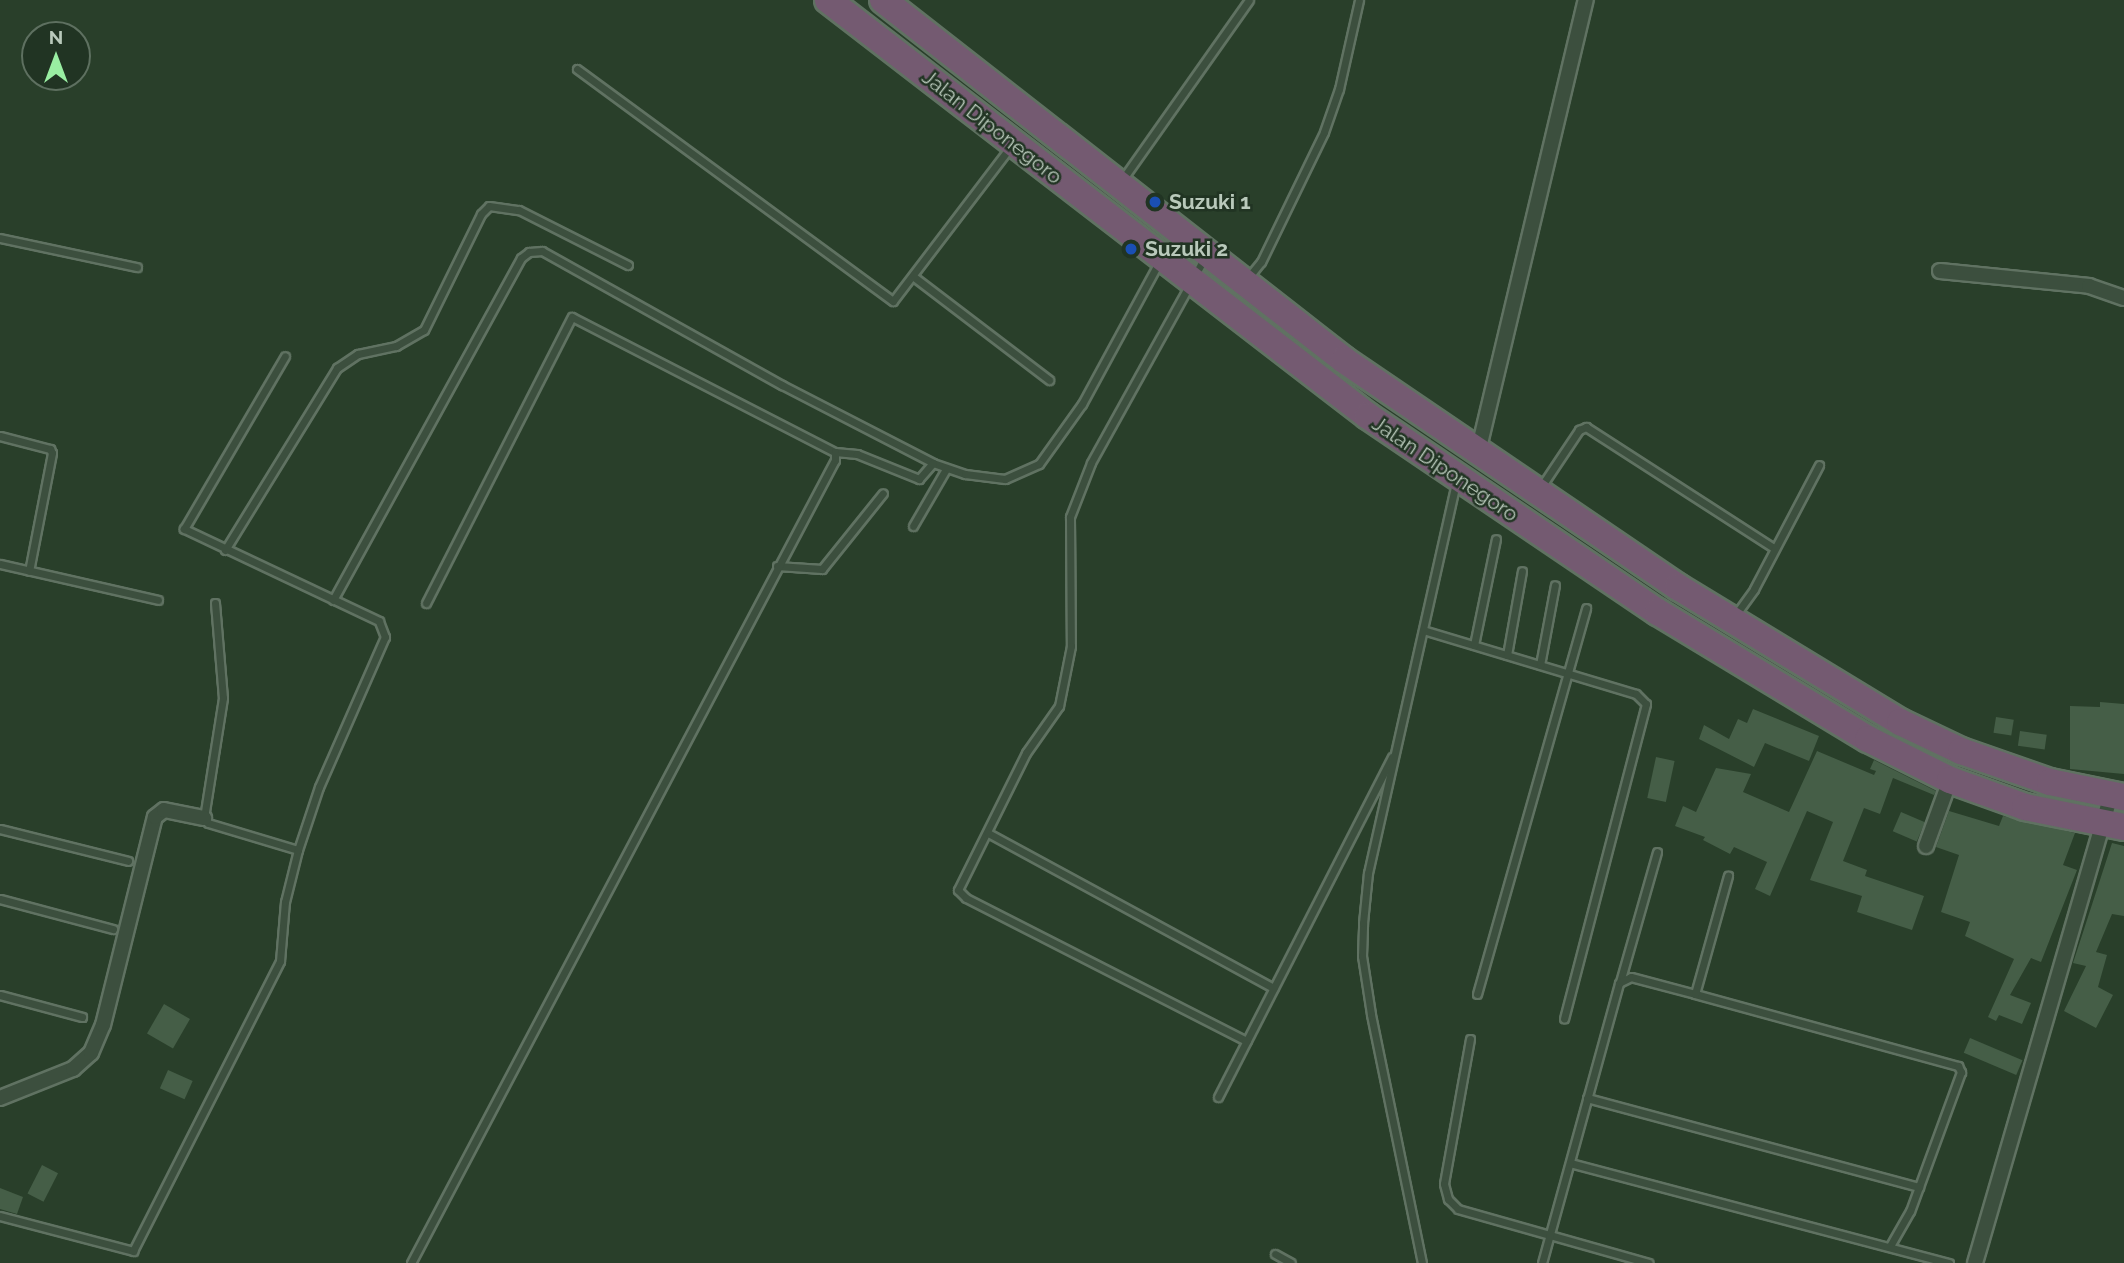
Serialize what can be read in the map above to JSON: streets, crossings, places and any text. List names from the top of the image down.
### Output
{
  "streets": {
    "highway": ["Jalan Diponegoro"]
  },
  "places": ["Suzuki 1", "Suzuki 2"],
  "north": "top"
}
